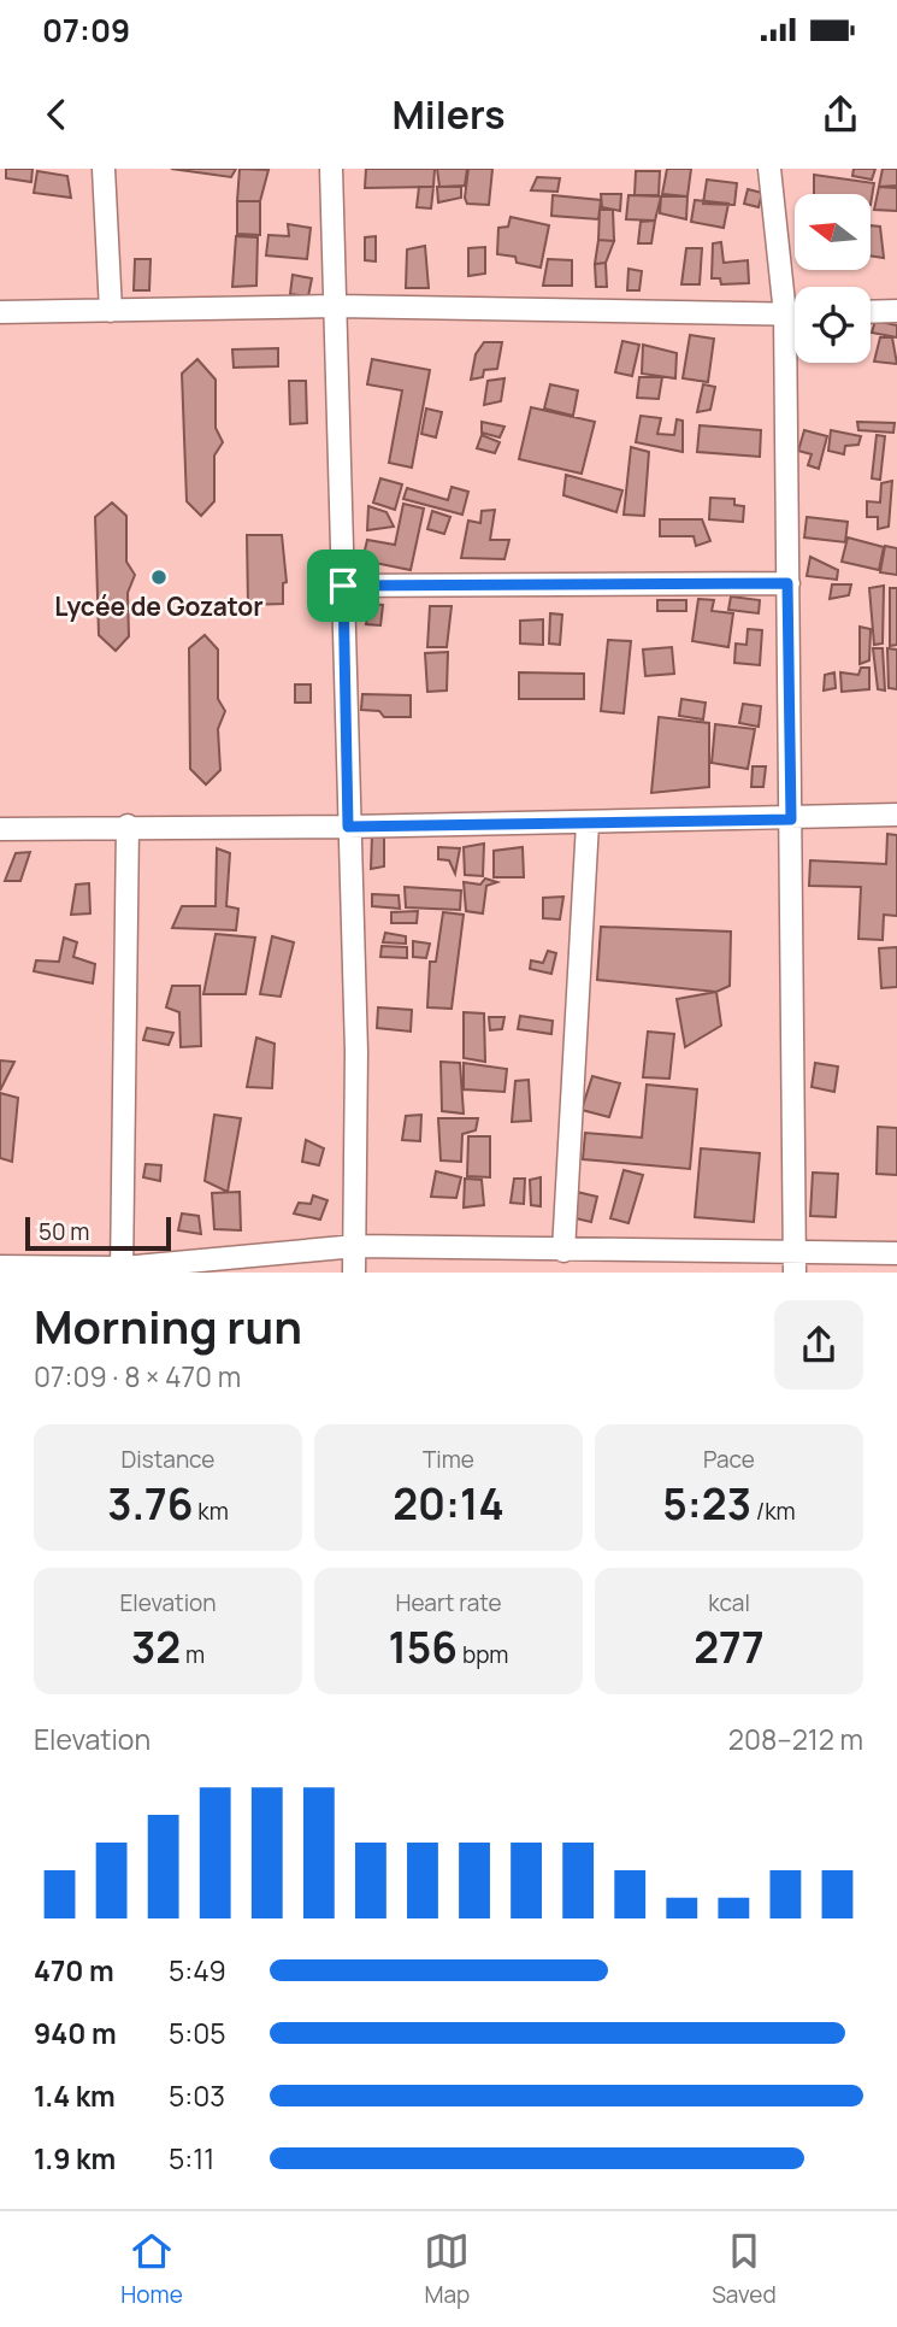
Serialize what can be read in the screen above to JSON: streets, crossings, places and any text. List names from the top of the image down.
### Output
{
  "places": ["Lycée de Gozator"],
  "scale_bar": "50 m",
  "north": "left",
  "page": {
    "status": "07:09",
    "header": "Milers",
    "scale": "50 m",
    "heading": ["Morning run", "07:09 · 8 × 470 m"],
    "stats": [
      ["Distance", "3.76 km"],
      ["Time", "20:14"],
      ["Pace", "5:23 /km"],
      ["Elevation", "32 m"],
      ["Heart rate", "156 bpm"],
      ["kcal", "277"]
    ],
    "chart": ["Elevation", "208–212 m"],
    "list": [
      {
        "name": "470 m",
        "note": "5:49"
      },
      {
        "name": "940 m",
        "note": "5:05"
      },
      {
        "name": "1.4 km",
        "note": "5:03"
      },
      {
        "name": "1.9 km",
        "note": "5:11"
      }
    ],
    "tabs": ["Home", "Map", "Saved"]
  }
}
